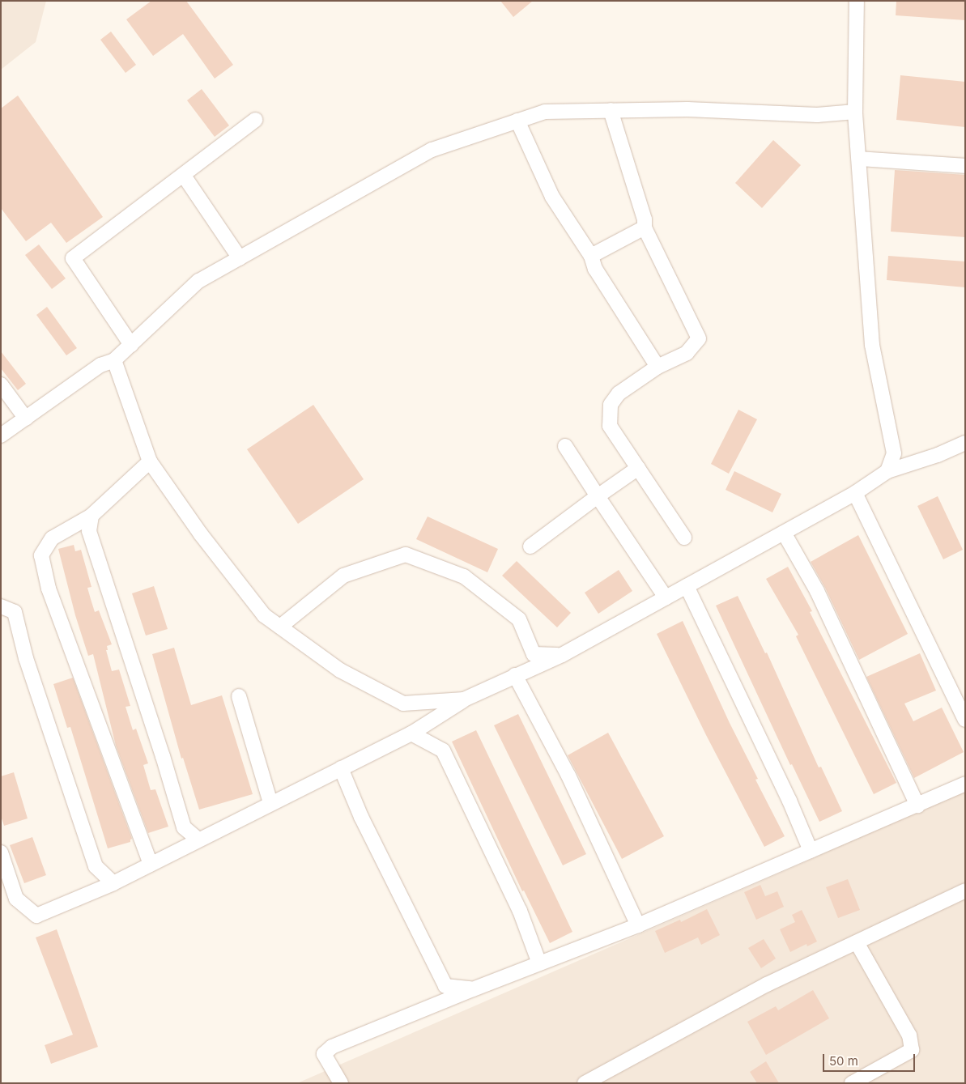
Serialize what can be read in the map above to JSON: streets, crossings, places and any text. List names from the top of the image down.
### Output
{
  "scale_bar": "50 m"
}
